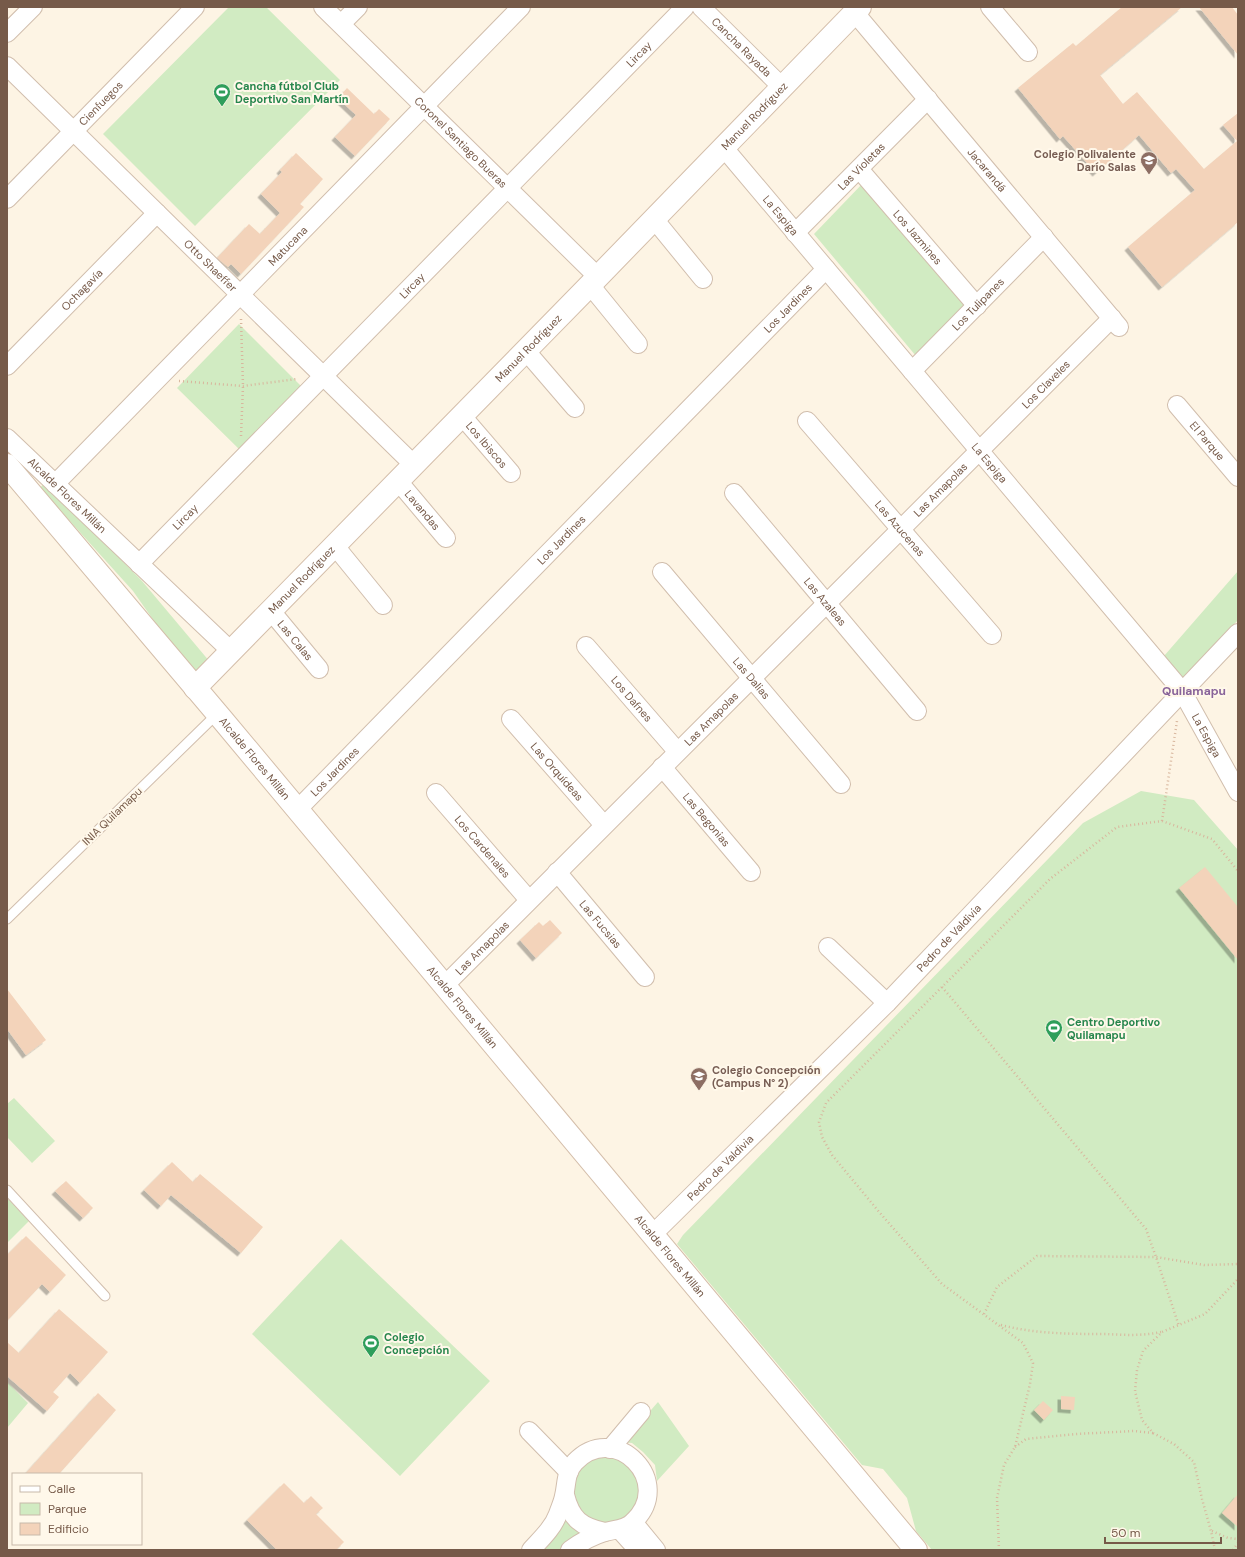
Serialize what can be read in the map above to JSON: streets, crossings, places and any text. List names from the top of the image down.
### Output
{
  "streets": {
    "street": [
      "Cancha Rayada",
      "Lircay",
      "Cienfuegos",
      "Manuel Rodríguez",
      "Coronel Santiago Bueras",
      "Las Violetas",
      "Jacarandá",
      "La Espiga",
      "Los Jazmines",
      "Matucana",
      "Otto Shaeffer",
      "Ochagavía",
      "Los Tulipanes",
      "Los Jardines",
      "Los Claveles",
      "El Parque",
      "Los Ibiscos",
      "Las Amapolas",
      "Alcalde Flores Millán",
      "Lavandas",
      "Las Azucenas",
      "Las Azaleas",
      "Las Calas",
      "Las Dalias",
      "Los Dafnes",
      "Las Orquídeas",
      "Las Begonias",
      "Los Cardenales",
      "Las Fucsias",
      "Pedro de Valdivia"
    ],
    "lane": ["INIA Quilamapu"]
  },
  "crossings": [
    ["Cancha Rayada", "Manuel Rodríguez"],
    ["Lircay", "Coronel Santiago Bueras"],
    ["Lircay", "Otto Shaeffer"],
    ["Lircay", "Alcalde Flores Millán"],
    ["Cienfuegos", "Otto Shaeffer"],
    ["Manuel Rodríguez", "Coronel Santiago Bueras"],
    ["Manuel Rodríguez", "Jacarandá"],
    ["Manuel Rodríguez", "La Espiga"],
    ["Manuel Rodríguez", "Otto Shaeffer"],
    ["Manuel Rodríguez", "Los Ibiscos"],
    ["Manuel Rodríguez", "Alcalde Flores Millán"],
    ["Manuel Rodríguez", "Lavandas"],
    ["Manuel Rodríguez", "Las Calas"],
    ["Coronel Santiago Bueras", "Matucana"],
    ["Las Violetas", "Jacarandá"],
    ["Las Violetas", "La Espiga"],
    ["Las Violetas", "Los Jazmines"],
    ["Jacarandá", "Los Tulipanes"],
    ["Jacarandá", "Los Claveles"],
    ["La Espiga", "Los Tulipanes"],
    ["La Espiga", "Los Jardines"],
    ["La Espiga", "Los Claveles"],
    ["La Espiga", "Las Amapolas"],
    ["La Espiga", "Pedro de Valdivia"],
    ["Los Jazmines", "Los Tulipanes"],
    ["Matucana", "Otto Shaeffer"],
    ["Matucana", "Alcalde Flores Millán"],
    ["Otto Shaeffer", "Ochagavía"],
    ["Los Jardines", "Alcalde Flores Millán"],
    ["Los Claveles", "Las Amapolas"],
    ["Las Amapolas", "Alcalde Flores Millán"],
    ["Las Amapolas", "Las Azucenas"],
    ["Las Amapolas", "Las Azaleas"],
    ["Las Amapolas", "Las Dalias"],
    ["Las Amapolas", "Los Dafnes"],
    ["Las Amapolas", "Las Orquídeas"],
    ["Las Amapolas", "Las Begonias"],
    ["Las Amapolas", "Los Cardenales"],
    ["Las Amapolas", "Las Fucsias"],
    ["Alcalde Flores Millán", "INIA Quilamapu"],
    ["Alcalde Flores Millán", "Pedro de Valdivia"]
  ],
  "districts": ["Quilamapu"],
  "places": {
    "sports": ["Cancha fútbol Club Deportivo San Martín", "Centro Deportivo Quilamapu", "Colegio Concepción"],
    "school or university": ["Colegio Polivalente Darío Salas", "Colegio Concepción (Campus N° 2)"]
  },
  "legend": ["Calle", "Parque", "Edificio"],
  "scale_bar": "50 m"
}
